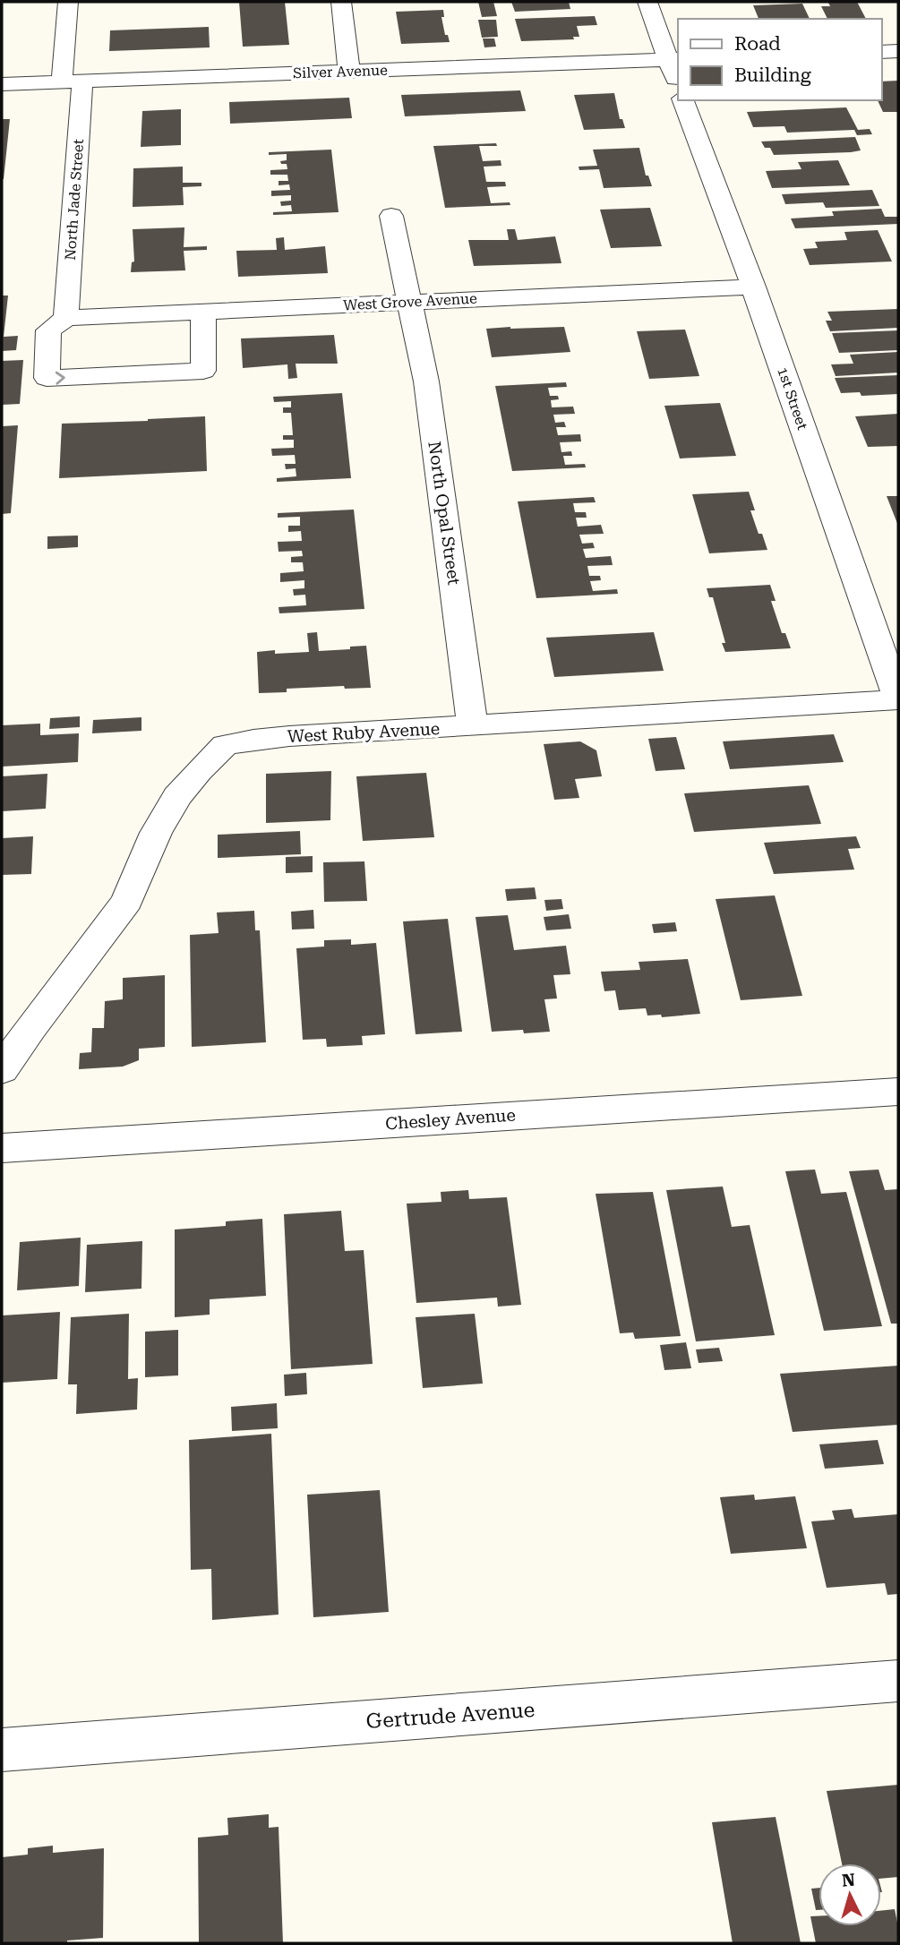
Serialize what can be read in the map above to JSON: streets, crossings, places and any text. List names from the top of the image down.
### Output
{
  "streets": {
    "street": [
      "Silver Avenue",
      "North Jade Street",
      "West Grove Avenue",
      "1st Street",
      "North Opal Street",
      "West Ruby Avenue",
      "Chesley Avenue",
      "Gertrude Avenue"
    ]
  },
  "crossings": [
    ["Silver Avenue", "North Jade Street"],
    ["North Jade Street", "West Grove Avenue"],
    ["West Grove Avenue", "1st Street"],
    ["West Grove Avenue", "North Opal Street"],
    ["1st Street", "West Ruby Avenue"],
    ["North Opal Street", "West Ruby Avenue"]
  ],
  "legend": ["Road", "Building"],
  "north": "top"
}
